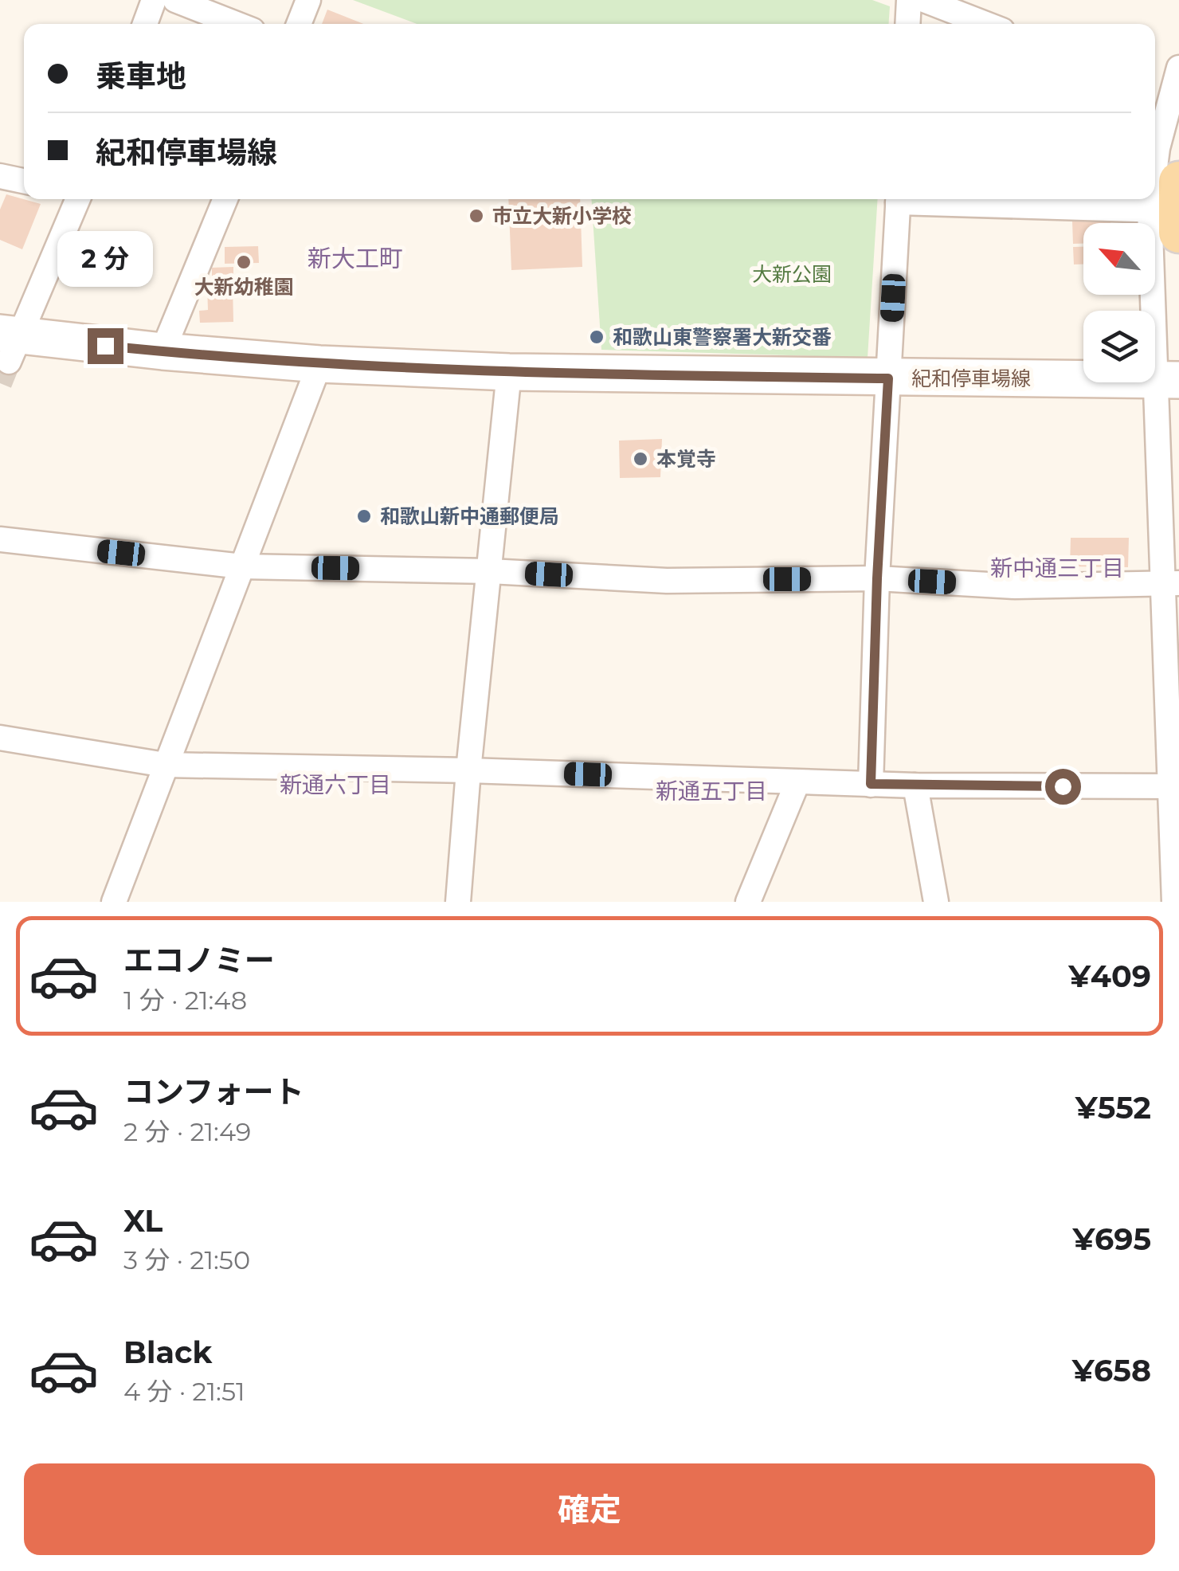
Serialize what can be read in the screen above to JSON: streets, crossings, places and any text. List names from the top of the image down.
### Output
{
  "streets": {
    "main road": ["紀和停車場線"]
  },
  "districts": [
    "新大工町",
    "新中通三丁目",
    "新通六丁目",
    "新通五丁目"
  ],
  "parks": ["大新公園"],
  "places": [
    "市立大新小学校",
    "大新幼稚園",
    "和歌山東警察署大新交番",
    "本覚寺",
    "和歌山新中通郵便局"
  ],
  "north": "top left",
  "page": {
    "banner": ["乗車地", "紀和停車場線"],
    "bubble": "2 分",
    "list": [
      {
        "name": "エコノミー",
        "note": "1 分 · 21:48",
        "value": "¥409"
      },
      {
        "name": "コンフォート",
        "note": "2 分 · 21:49",
        "value": "¥552"
      },
      {
        "name": "XL",
        "note": "3 分 · 21:50",
        "value": "¥695"
      },
      {
        "name": "Black",
        "note": "4 分 · 21:51",
        "value": "¥658"
      }
    ],
    "buttons": "確定"
  }
}
